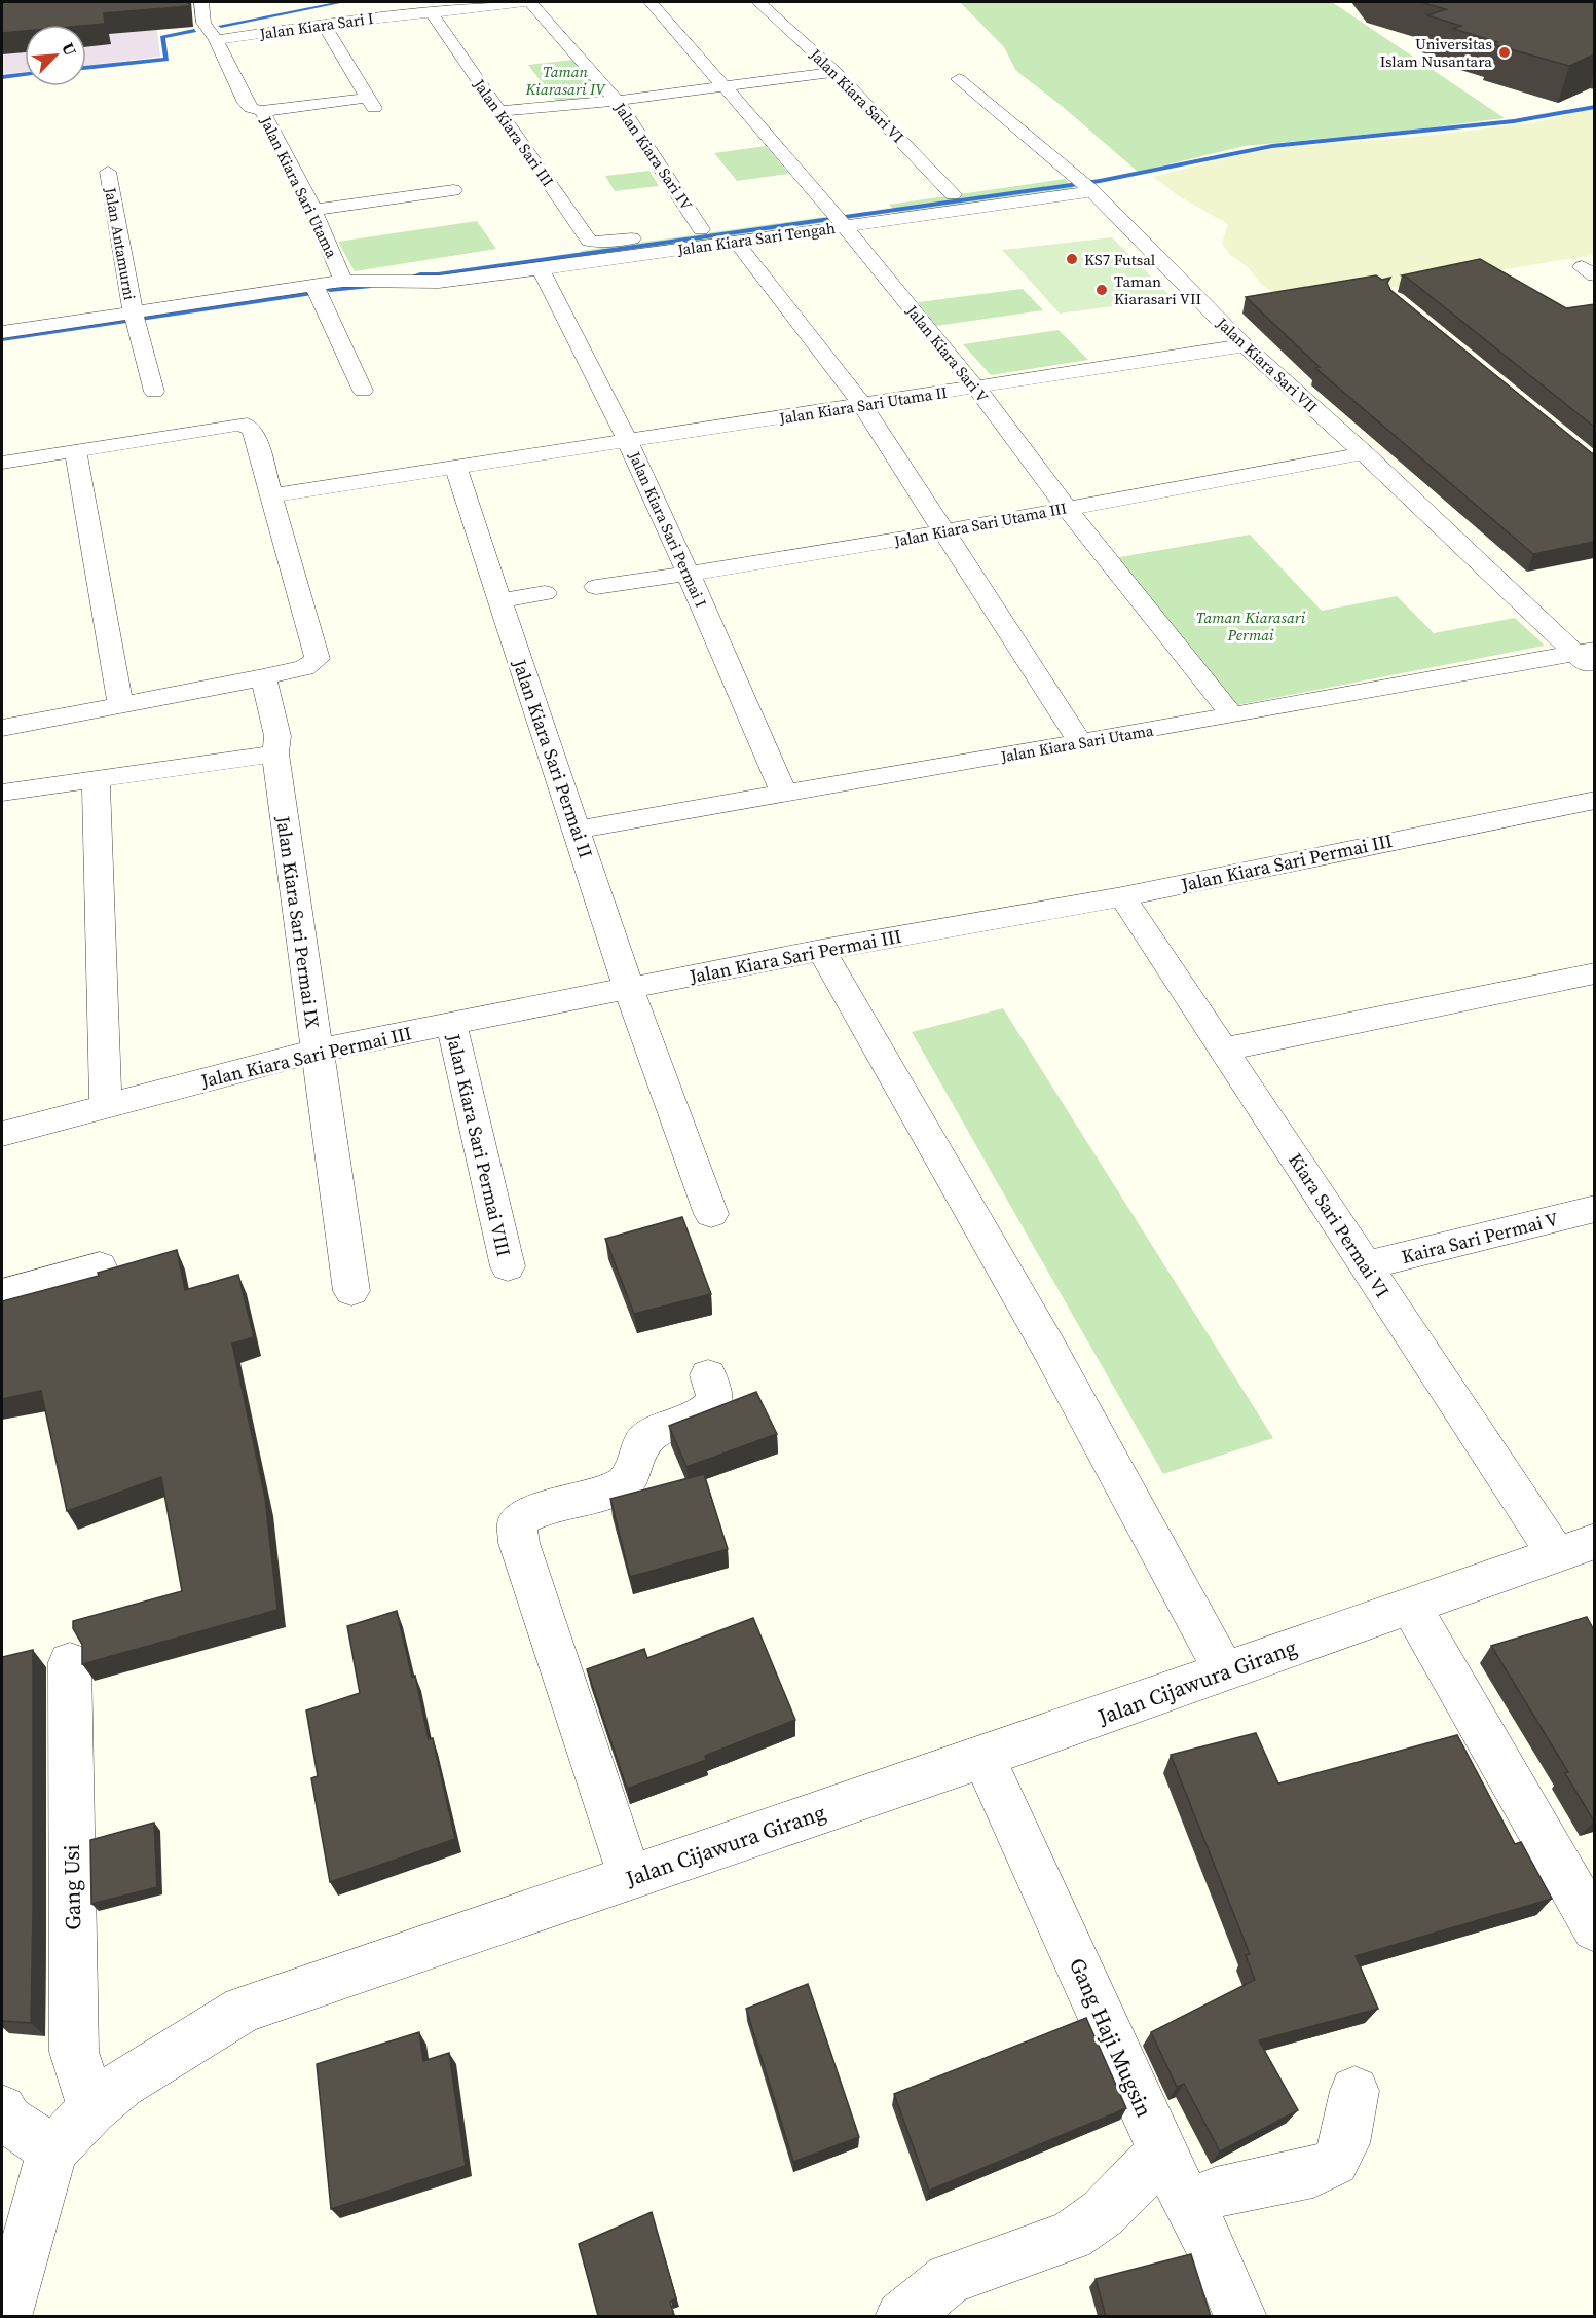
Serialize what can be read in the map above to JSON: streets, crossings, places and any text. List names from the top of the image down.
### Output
{
  "streets": {
    "street": [
      "Jalan Kiara Sari I",
      "Jalan Kiara Sari VI",
      "Jalan Kiara Sari III",
      "Jalan Kiara Sari IV",
      "Jalan Kiara Sari Utama",
      "Jalan Kiara Sari Tengah",
      "Jalan Antamurni",
      "Jalan Kiara Sari V",
      "Jalan Kiara Sari VII",
      "Jalan Kiara Sari Utama II",
      "Jalan Kiara Sari Utama III",
      "Jalan Kiara Sari Permai I",
      "Jalan Kiara Sari Permai II",
      "Jalan Kiara Sari Permai III",
      "Jalan Kiara Sari Permai IX",
      "Jalan Kiara Sari Permai VIII",
      "Kiara Sari Permai VI",
      "Kaira Sari Permai V",
      "Jalan Cijawura Girang",
      "Gang Usi",
      "Gang Haji Mugsin"
    ]
  },
  "crossings": [
    ["Jalan Kiara Sari I", "Jalan Kiara Sari III"],
    ["Jalan Kiara Sari I", "Jalan Kiara Sari IV"],
    ["Jalan Kiara Sari I", "Jalan Kiara Sari Utama"],
    ["Jalan Kiara Sari VI", "Jalan Kiara Sari Tengah"],
    ["Jalan Kiara Sari III", "Jalan Kiara Sari Tengah"],
    ["Jalan Kiara Sari IV", "Jalan Kiara Sari Tengah"],
    ["Jalan Kiara Sari Utama", "Jalan Kiara Sari V"],
    ["Jalan Kiara Sari Utama", "Jalan Kiara Sari VII"],
    ["Jalan Kiara Sari Utama", "Jalan Kiara Sari Permai I"],
    ["Jalan Kiara Sari Utama", "Jalan Kiara Sari Permai II"],
    ["Jalan Kiara Sari Tengah", "Jalan Kiara Sari V"],
    ["Jalan Kiara Sari Tengah", "Jalan Kiara Sari VII"],
    ["Jalan Kiara Sari Tengah", "Jalan Kiara Sari Permai I"],
    ["Jalan Kiara Sari V", "Jalan Kiara Sari Utama II"],
    ["Jalan Kiara Sari V", "Jalan Kiara Sari Utama III"],
    ["Jalan Kiara Sari VII", "Jalan Kiara Sari Utama II"],
    ["Jalan Kiara Sari VII", "Jalan Kiara Sari Utama III"],
    ["Jalan Kiara Sari Utama II", "Jalan Kiara Sari Permai I"],
    ["Jalan Kiara Sari Utama III", "Jalan Kiara Sari Permai I"],
    ["Jalan Kiara Sari Permai II", "Jalan Kiara Sari Permai III"],
    ["Jalan Kiara Sari Permai III", "Jalan Kiara Sari Permai IX"],
    ["Jalan Kiara Sari Permai III", "Jalan Kiara Sari Permai VIII"],
    ["Jalan Kiara Sari Permai III", "Kiara Sari Permai VI"],
    ["Kiara Sari Permai VI", "Kaira Sari Permai V"],
    ["Kiara Sari Permai VI", "Jalan Cijawura Girang"],
    ["Jalan Cijawura Girang", "Gang Usi"],
    ["Jalan Cijawura Girang", "Gang Haji Mugsin"]
  ],
  "parks": ["Taman Kiarasari IV", "Taman Kiarasari Permai"],
  "places": ["Universitas Islam Nusantara", "KS7 Futsal", "Taman Kiarasari VII"],
  "north": "top right"
}
